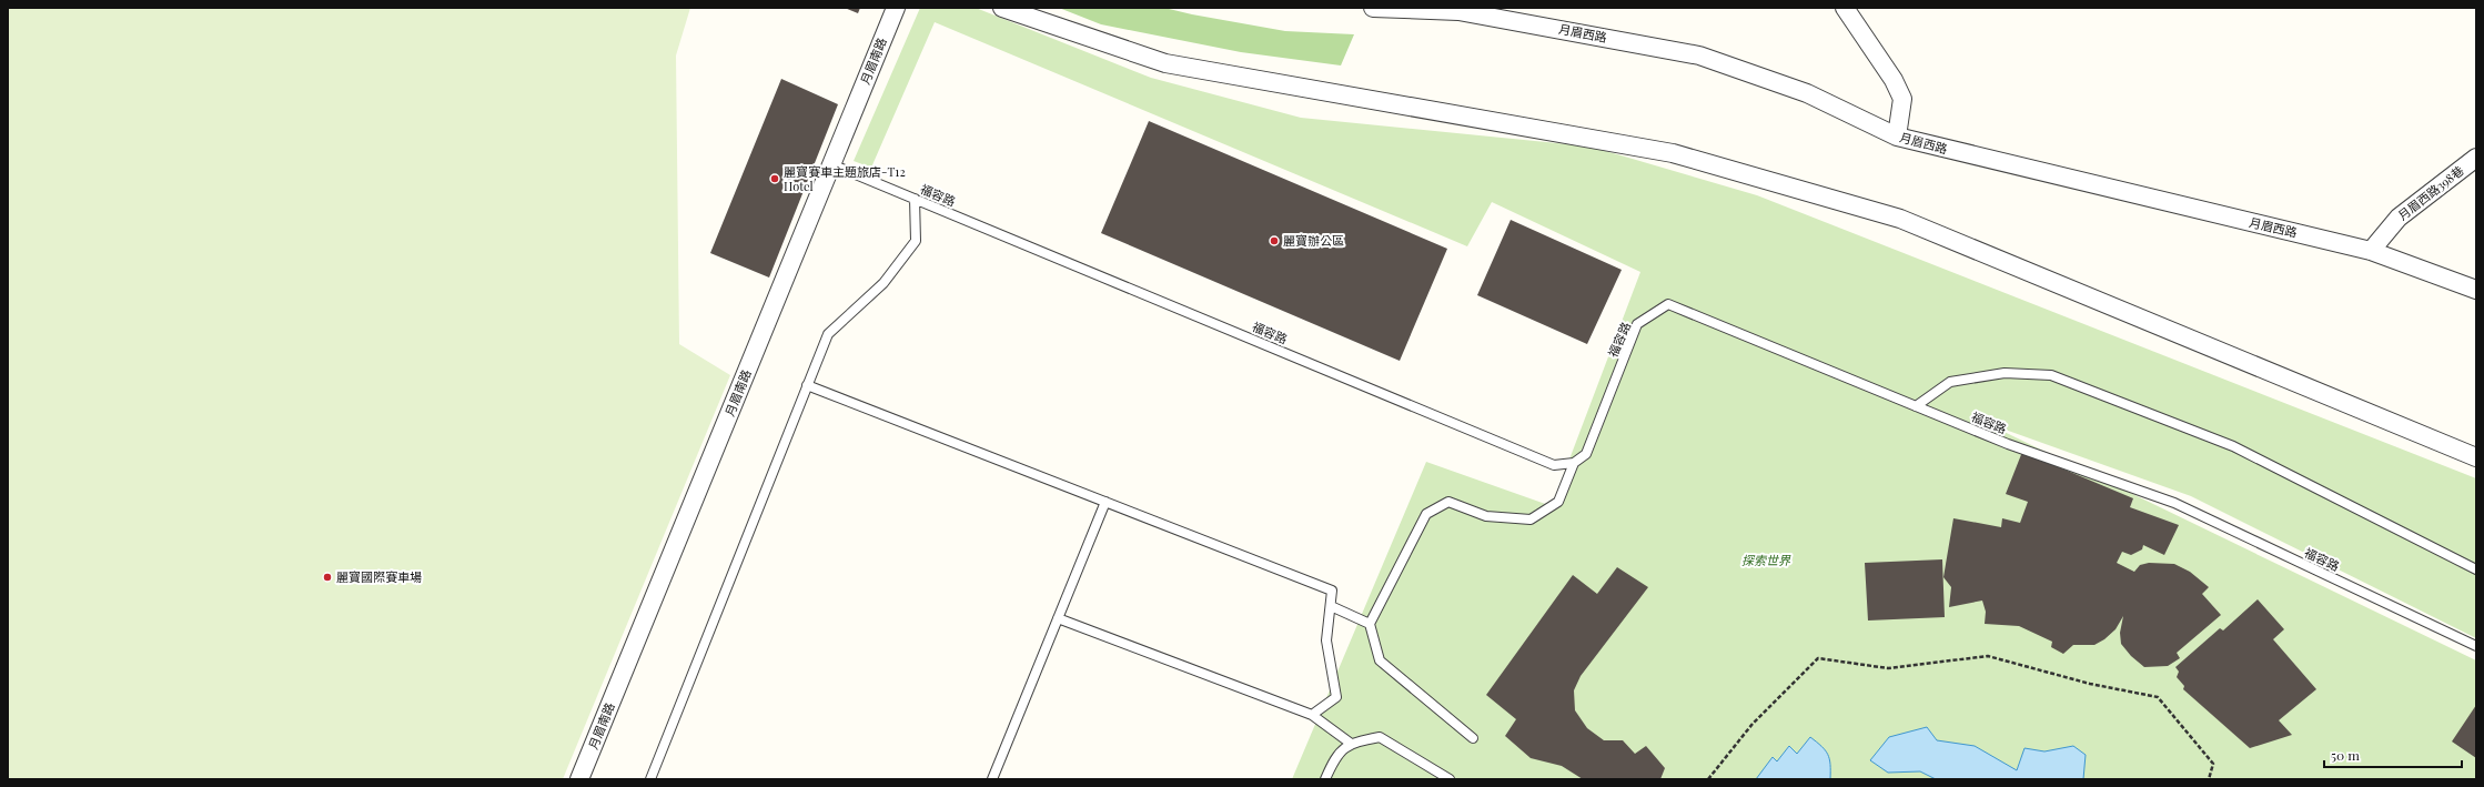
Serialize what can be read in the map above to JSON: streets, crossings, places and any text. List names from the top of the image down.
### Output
{
  "streets": {
    "street": ["月眉西路", "月眉南路", "月眉西路398巷"],
    "lane": ["福容路"]
  },
  "crossings": [
    ["月眉西路", "月眉西路398巷"],
    ["月眉南路", "福容路"]
  ],
  "parks": ["探索世界"],
  "places": ["麗寶賽車主題旅店-T12 Hotel", "麗寶辦公區", "麗寶國際賽車場"],
  "scale_bar": "50 m"
}
